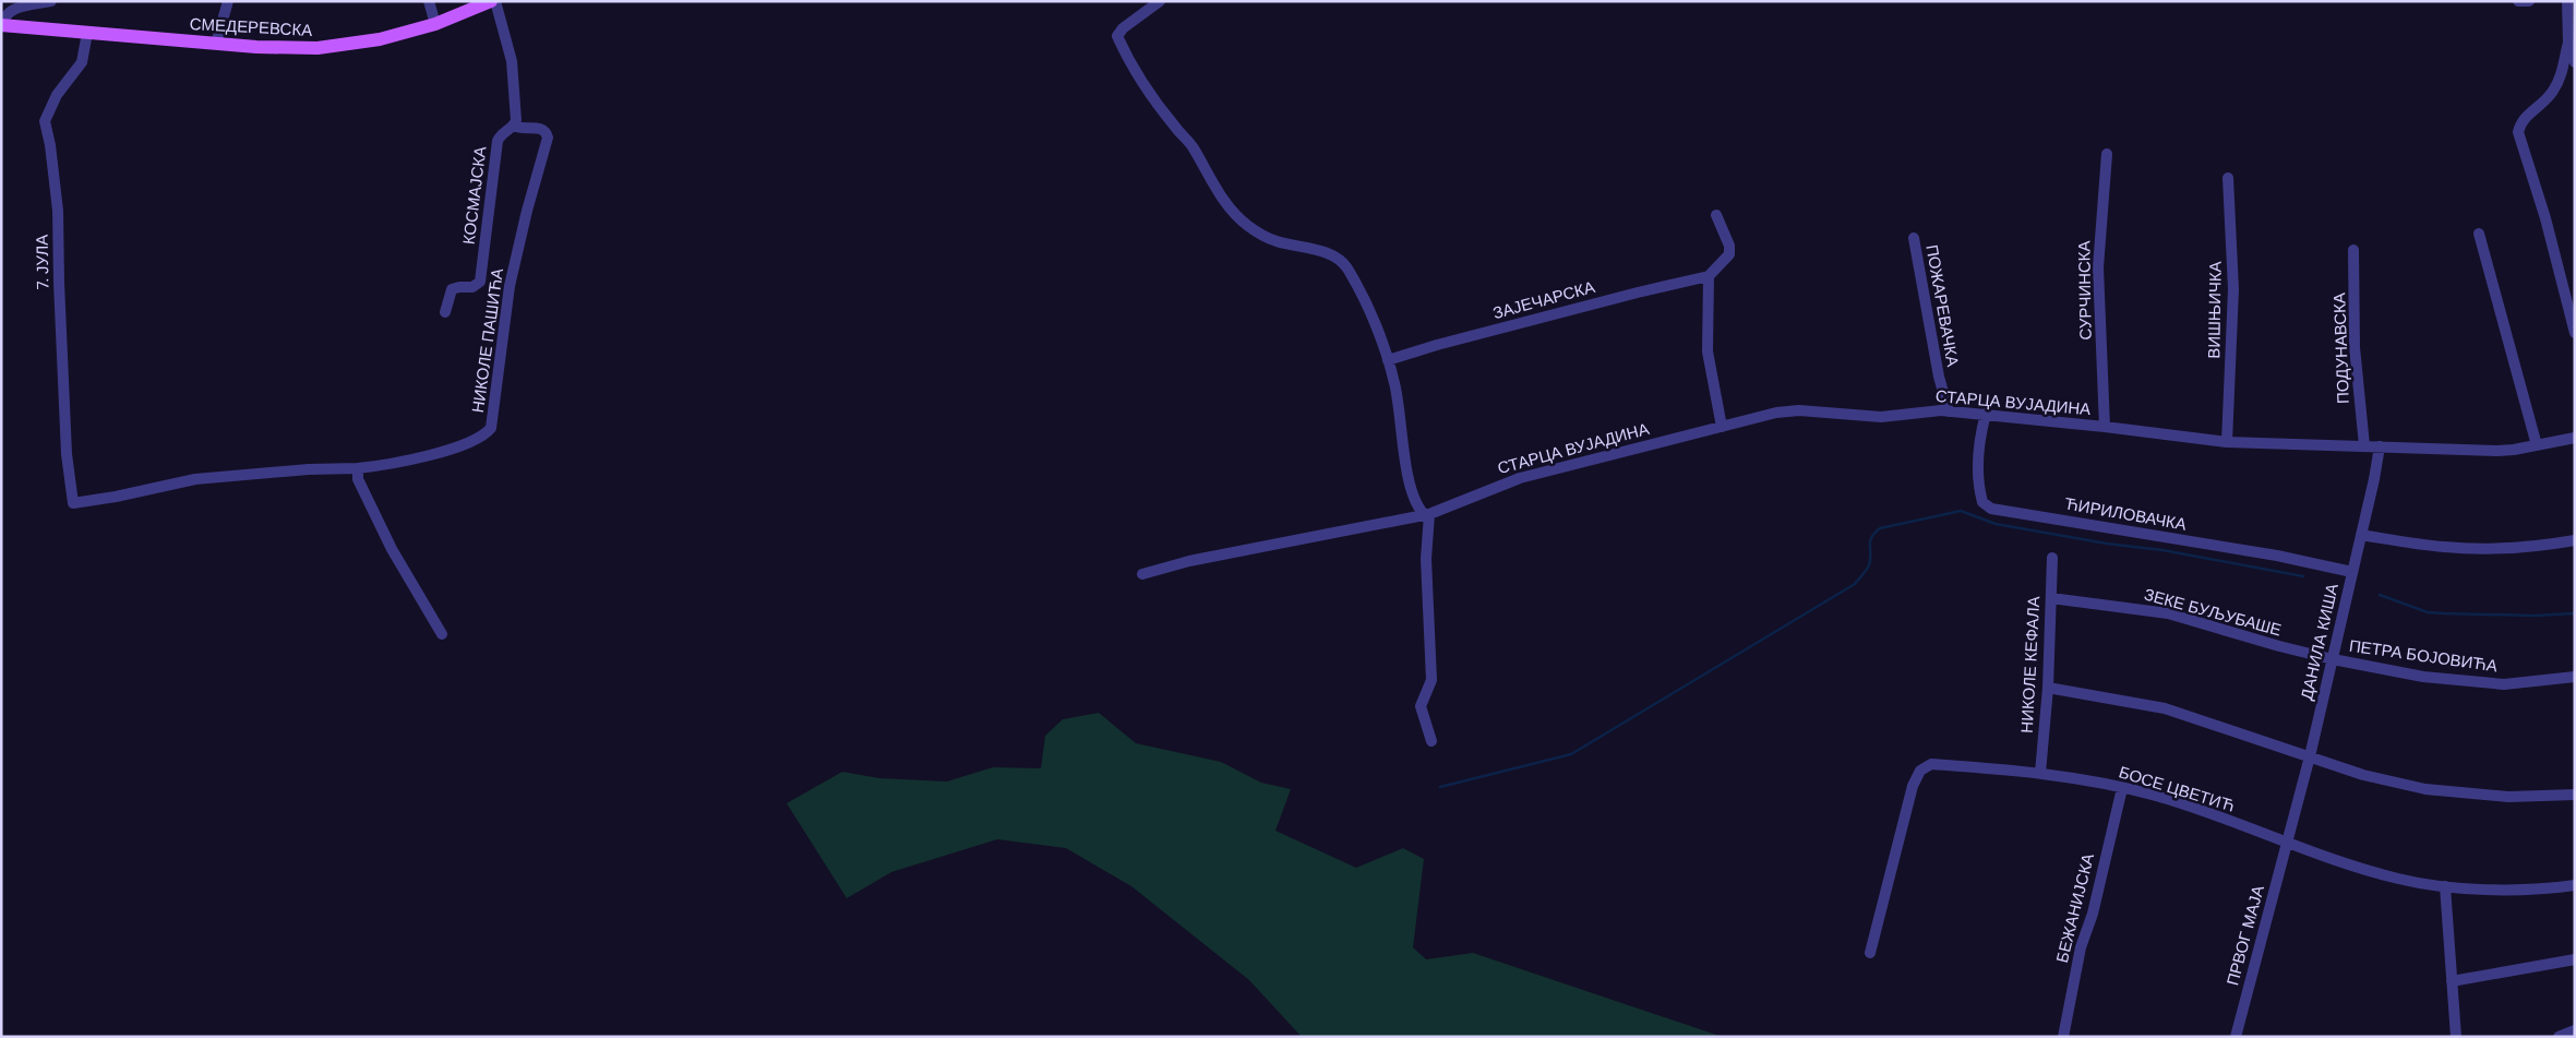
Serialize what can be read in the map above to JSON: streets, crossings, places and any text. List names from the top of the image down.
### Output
{
  "streets": {
    "main road": ["СМЕДЕРЕВСКА"],
    "street": [
      "КОСМАЈСКА",
      "7. ЈУЛА",
      "СУРЧИНСКА",
      "ЗАЈЕЧАРСКА",
      "ПОЖАРЕВАЧКА",
      "ВИШЊИЧКА",
      "НИКОЛЕ ПАШИЋА",
      "ПОДУНАВСКА",
      "СТАРЦА ВУЈАДИНА",
      "ЋИРИЛОВАЧКА",
      "ЗЕКЕ БУЉУБАШЕ",
      "ДАНИЛА КИША",
      "ПЕТРА БОЈОВИЋА",
      "НИКОЛЕ КЕФАЛА",
      "БОСЕ ЦВЕТИЋ",
      "БЕЖАНИЈСКА",
      "ПРВОГ МАЈА"
    ]
  },
  "crossings": [
    ["СМЕДЕРЕВСКА", "7. ЈУЛА"],
    ["КОСМАЈСКА", "НИКОЛЕ ПАШИЋА"],
    ["7. ЈУЛА", "НИКОЛЕ ПАШИЋА"],
    ["СУРЧИНСКА", "СТАРЦА ВУЈАДИНА"],
    ["ПОЖАРЕВАЧКА", "СТАРЦА ВУЈАДИНА"],
    ["ВИШЊИЧКА", "СТАРЦА ВУЈАДИНА"],
    ["ПОДУНАВСКА", "СТАРЦА ВУЈАДИНА"],
    ["СТАРЦА ВУЈАДИНА", "ЋИРИЛОВАЧКА"],
    ["СТАРЦА ВУЈАДИНА", "ДАНИЛА КИША"],
    ["ЋИРИЛОВАЧКА", "ДАНИЛА КИША"],
    ["ЗЕКЕ БУЉУБАШЕ", "ДАНИЛА КИША"],
    ["ЗЕКЕ БУЉУБАШЕ", "ПЕТРА БОЈОВИЋА"],
    ["ЗЕКЕ БУЉУБАШЕ", "НИКОЛЕ КЕФАЛА"],
    ["ДАНИЛА КИША", "ПЕТРА БОЈОВИЋА"],
    ["ДАНИЛА КИША", "БОСЕ ЦВЕТИЋ"],
    ["ДАНИЛА КИША", "ПРВОГ МАЈА"],
    ["НИКОЛЕ КЕФАЛА", "БОСЕ ЦВЕТИЋ"],
    ["БОСЕ ЦВЕТИЋ", "БЕЖАНИЈСКА"],
    ["БОСЕ ЦВЕТИЋ", "ПРВОГ МАЈА"]
  ]
}
